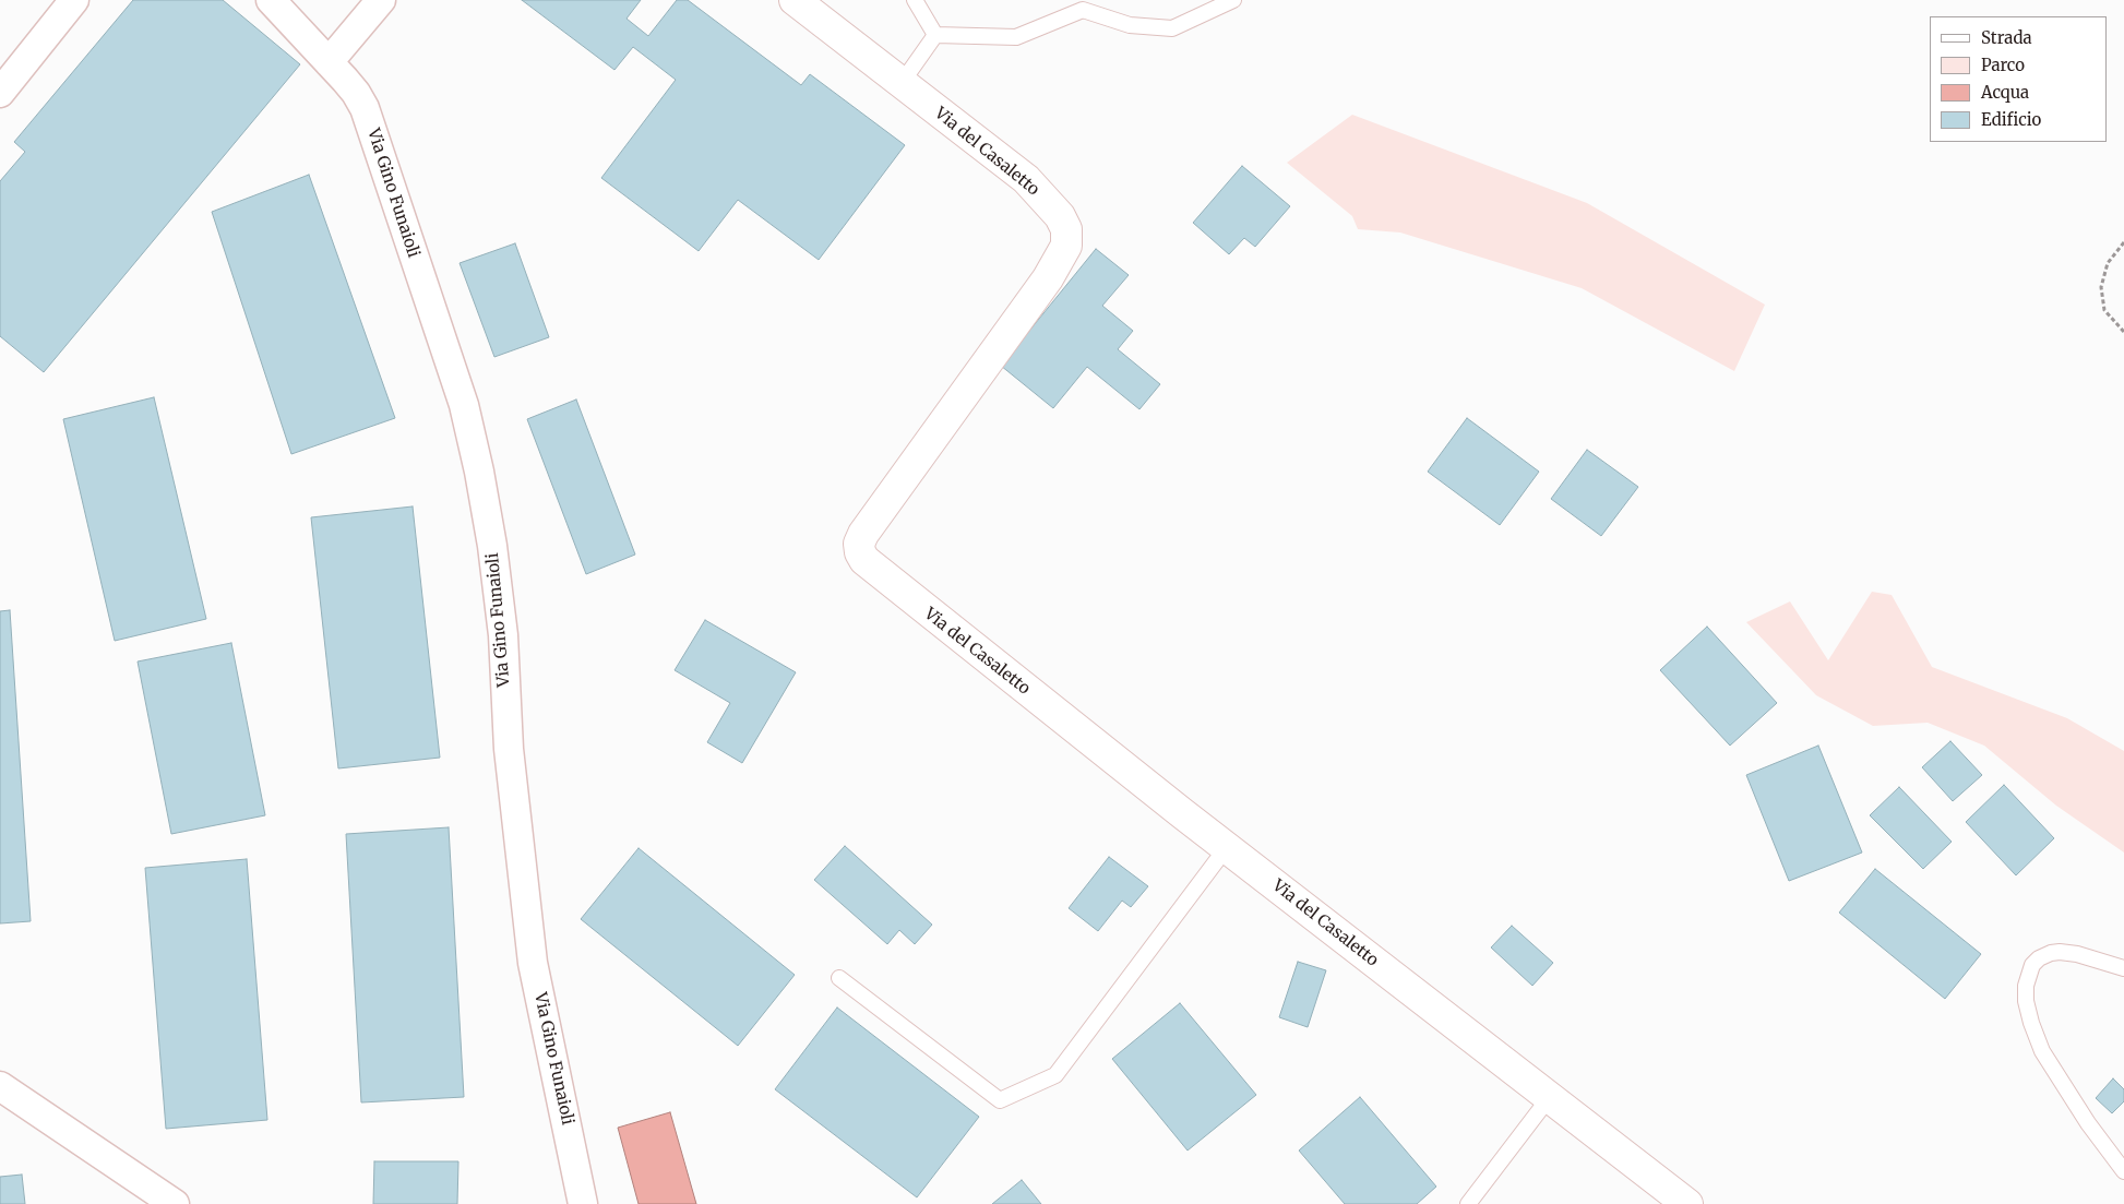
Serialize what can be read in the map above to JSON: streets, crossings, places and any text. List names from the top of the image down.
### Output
{
  "streets": {
    "street": ["Via del Casaletto", "Via Gino Funaioli"]
  },
  "legend": [
    "Strada",
    "Parco",
    "Acqua",
    "Edificio"
  ]
}
